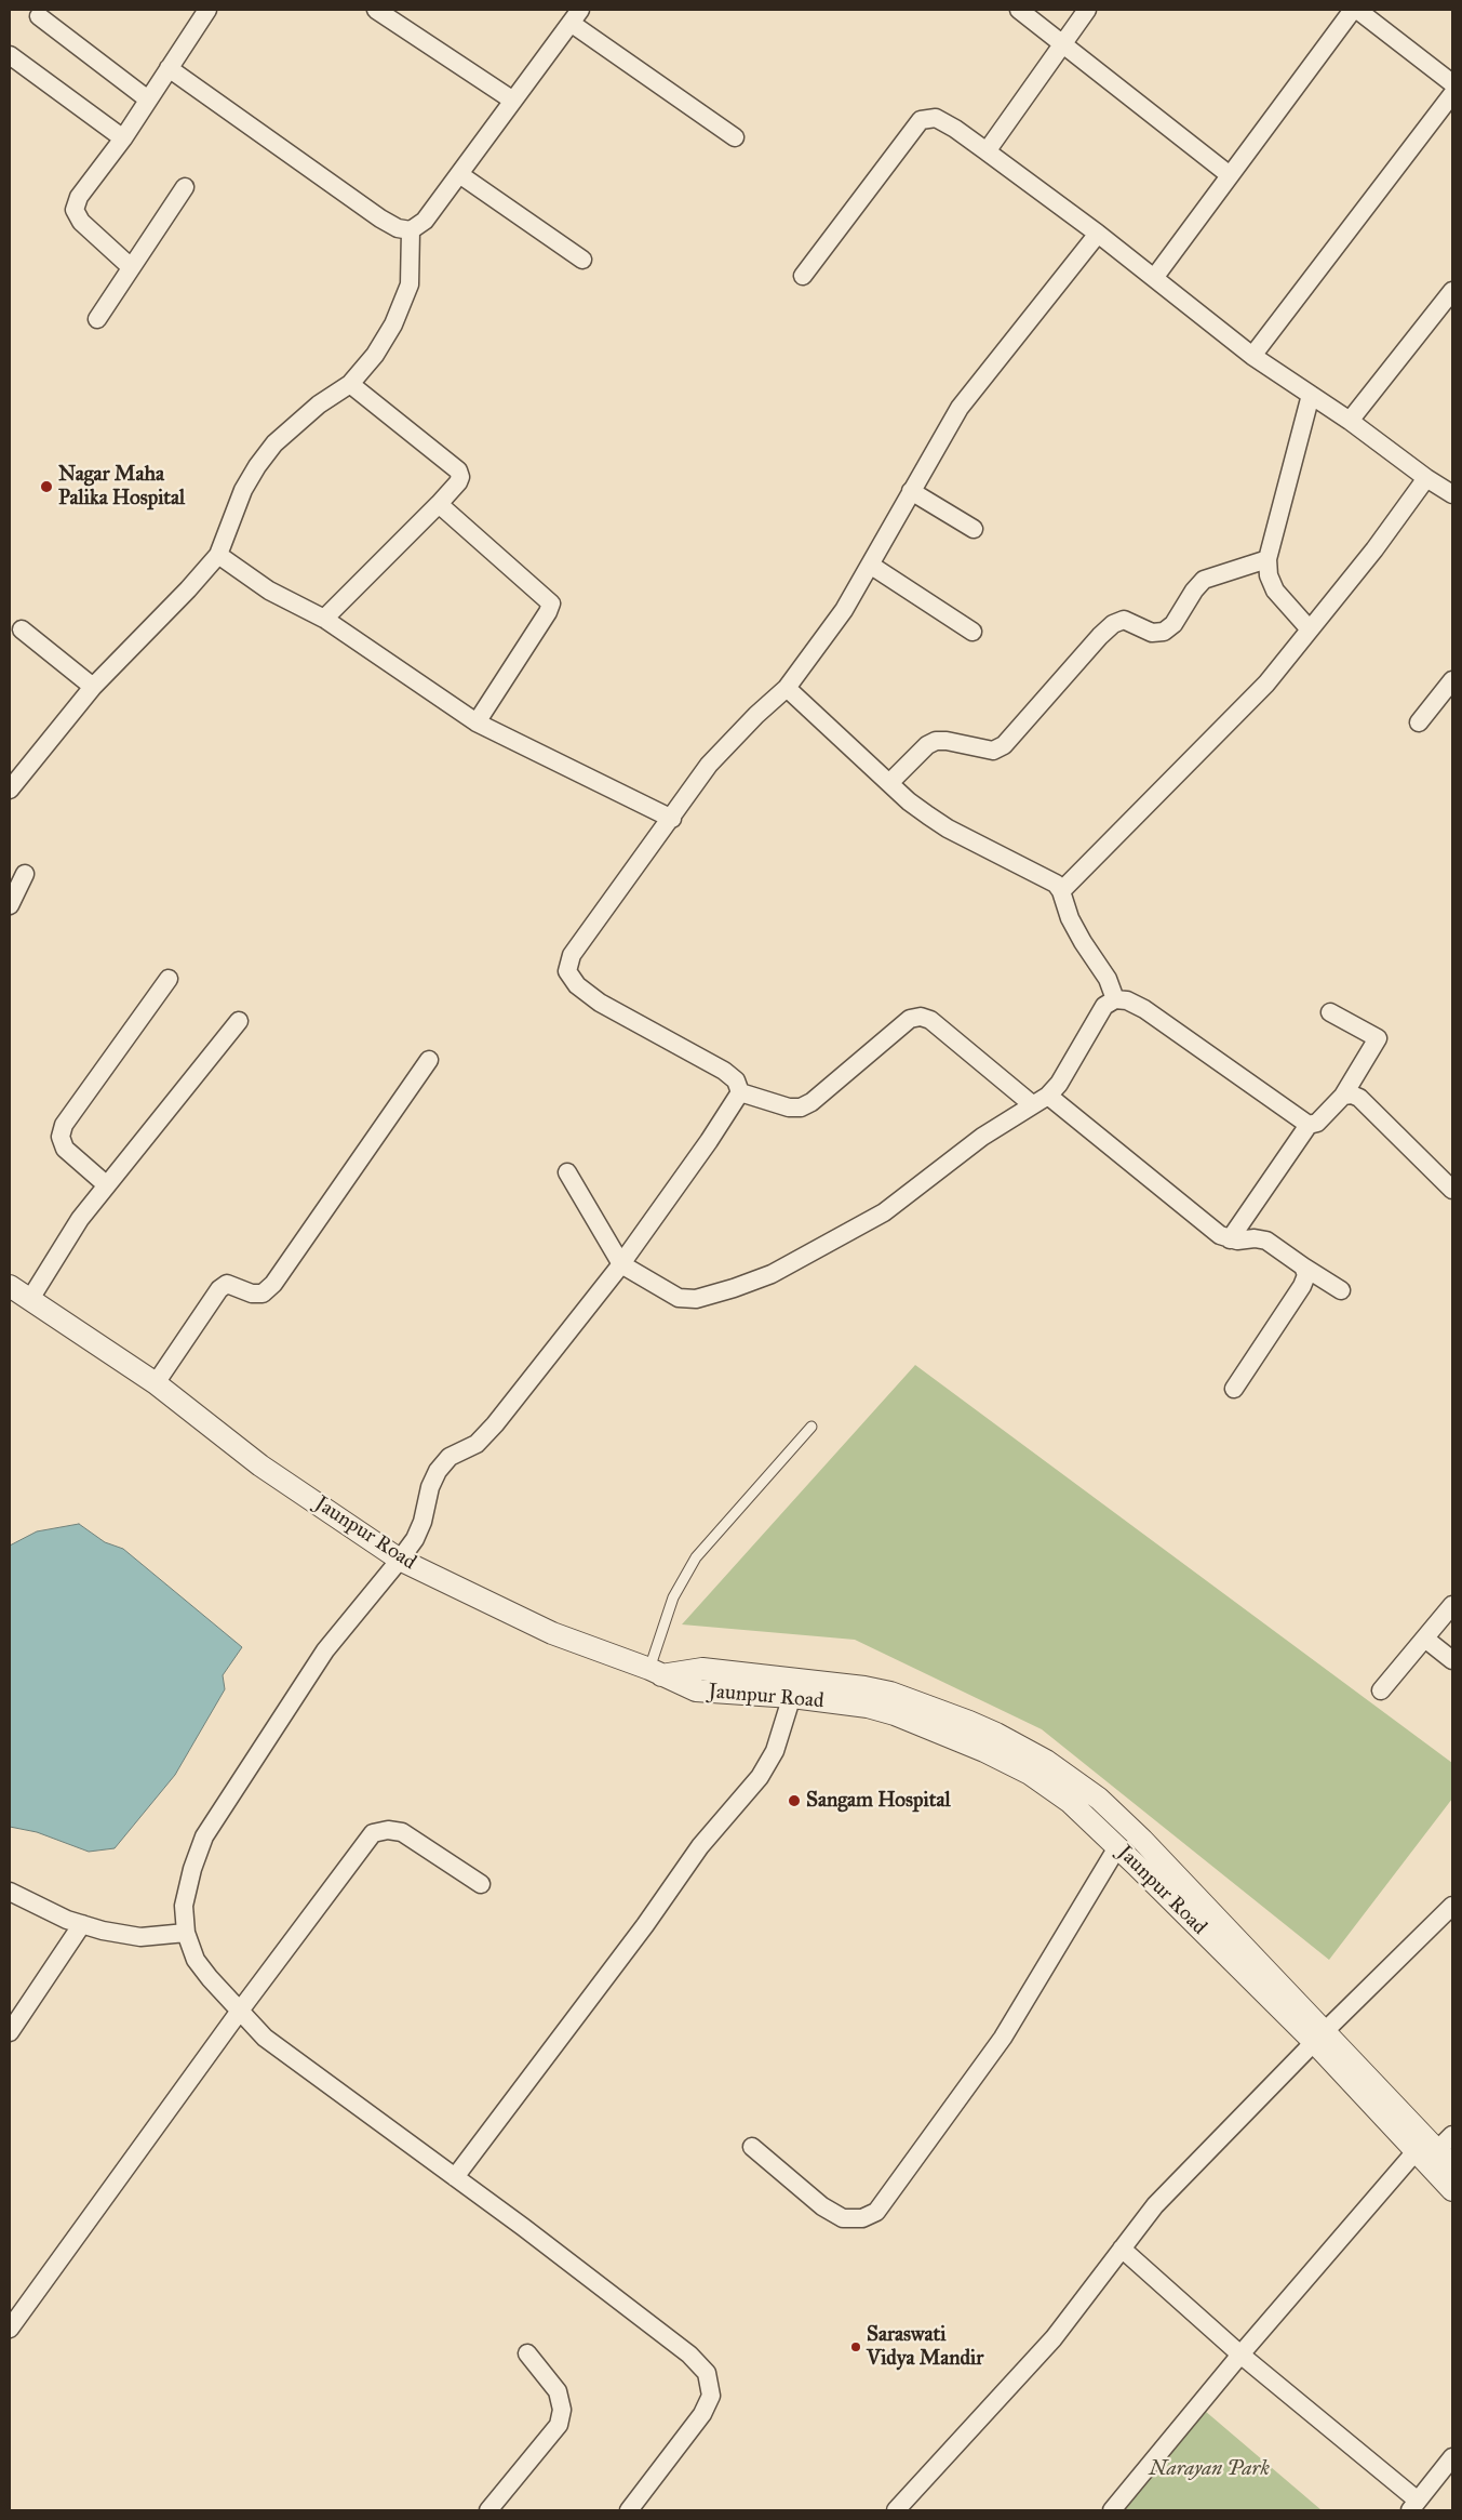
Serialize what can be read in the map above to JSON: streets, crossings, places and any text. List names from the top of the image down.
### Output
{
  "streets": {
    "street": ["Jaunpur Road"]
  },
  "parks": ["Narayan Park"],
  "places": ["Nagar Maha Palika Hospital", "Sangam Hospital", "Saraswati Vidya Mandir"]
}
